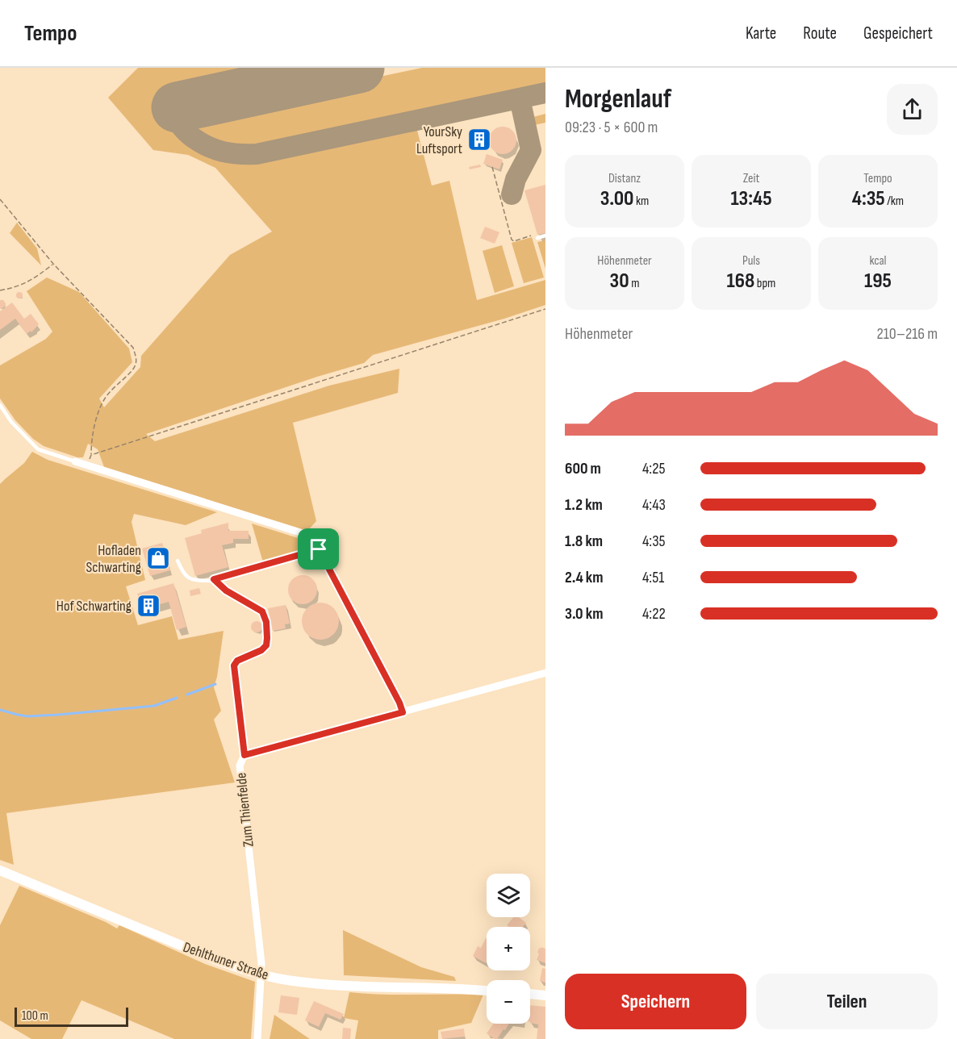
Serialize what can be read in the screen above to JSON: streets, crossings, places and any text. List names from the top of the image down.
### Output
{
  "streets": {
    "street": ["Zum Thienfelde", "Dehlthuner Straße"]
  },
  "crossings": [
    ["Zum Thienfelde", "Dehlthuner Straße"]
  ],
  "places": {
    "building": ["YourSky Luftsport", "Hof Schwarting"],
    "shop": ["Hofladen Schwarting"]
  },
  "scale_bar": "100 m",
  "page": {
    "header": "Tempo",
    "nav": ["Karte", "Route", "Gespeichert"],
    "heading": ["Morgenlauf", "09:23 · 5 × 600 m"],
    "stats": [
      ["Distanz", "3.00 km"],
      ["Zeit", "13:45"],
      ["Tempo", "4:35 /km"],
      ["Höhenmeter", "30 m"],
      ["Puls", "168 bpm"],
      ["kcal", "195"]
    ],
    "chart": ["Höhenmeter", "210–216 m"],
    "list": [
      {
        "name": "600 m",
        "note": "4:25"
      },
      {
        "name": "1.2 km",
        "note": "4:43"
      },
      {
        "name": "1.8 km",
        "note": "4:35"
      },
      {
        "name": "2.4 km",
        "note": "4:51"
      },
      {
        "name": "3.0 km",
        "note": "4:22"
      }
    ],
    "map_buttons": ["+", "−"],
    "buttons": ["Speichern", "Teilen"],
    "scale": "100 m"
  }
}
